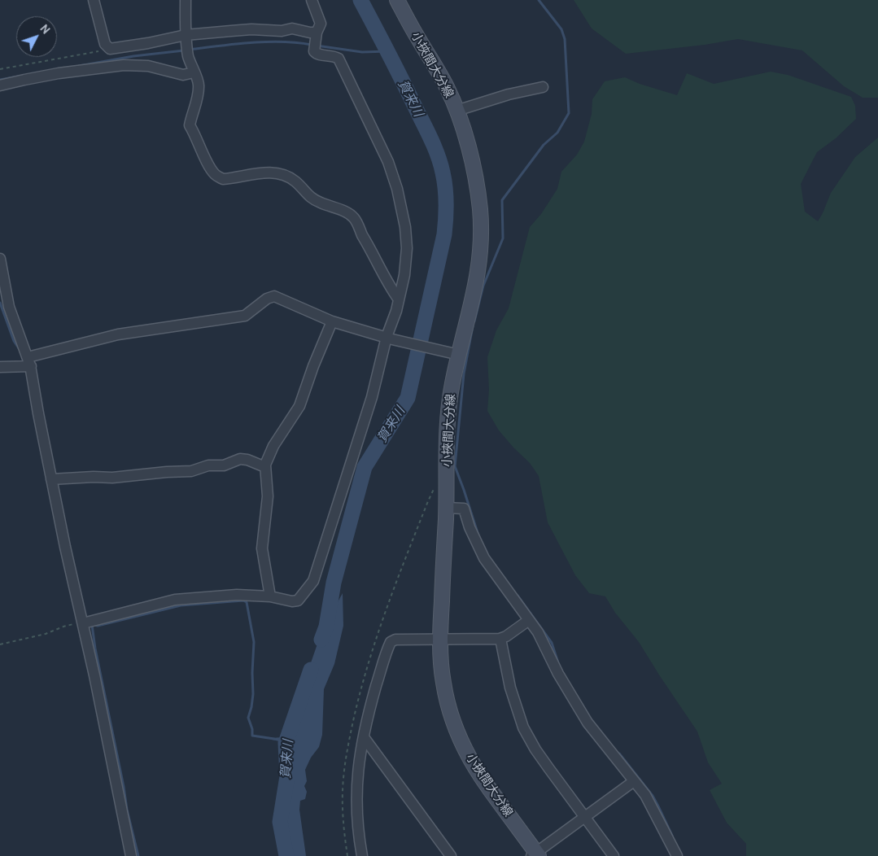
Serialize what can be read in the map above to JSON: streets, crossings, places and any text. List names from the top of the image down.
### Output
{
  "streets": {
    "main road": ["小挾間大分線"]
  },
  "water": ["賀来川"],
  "north": "top right"
}
